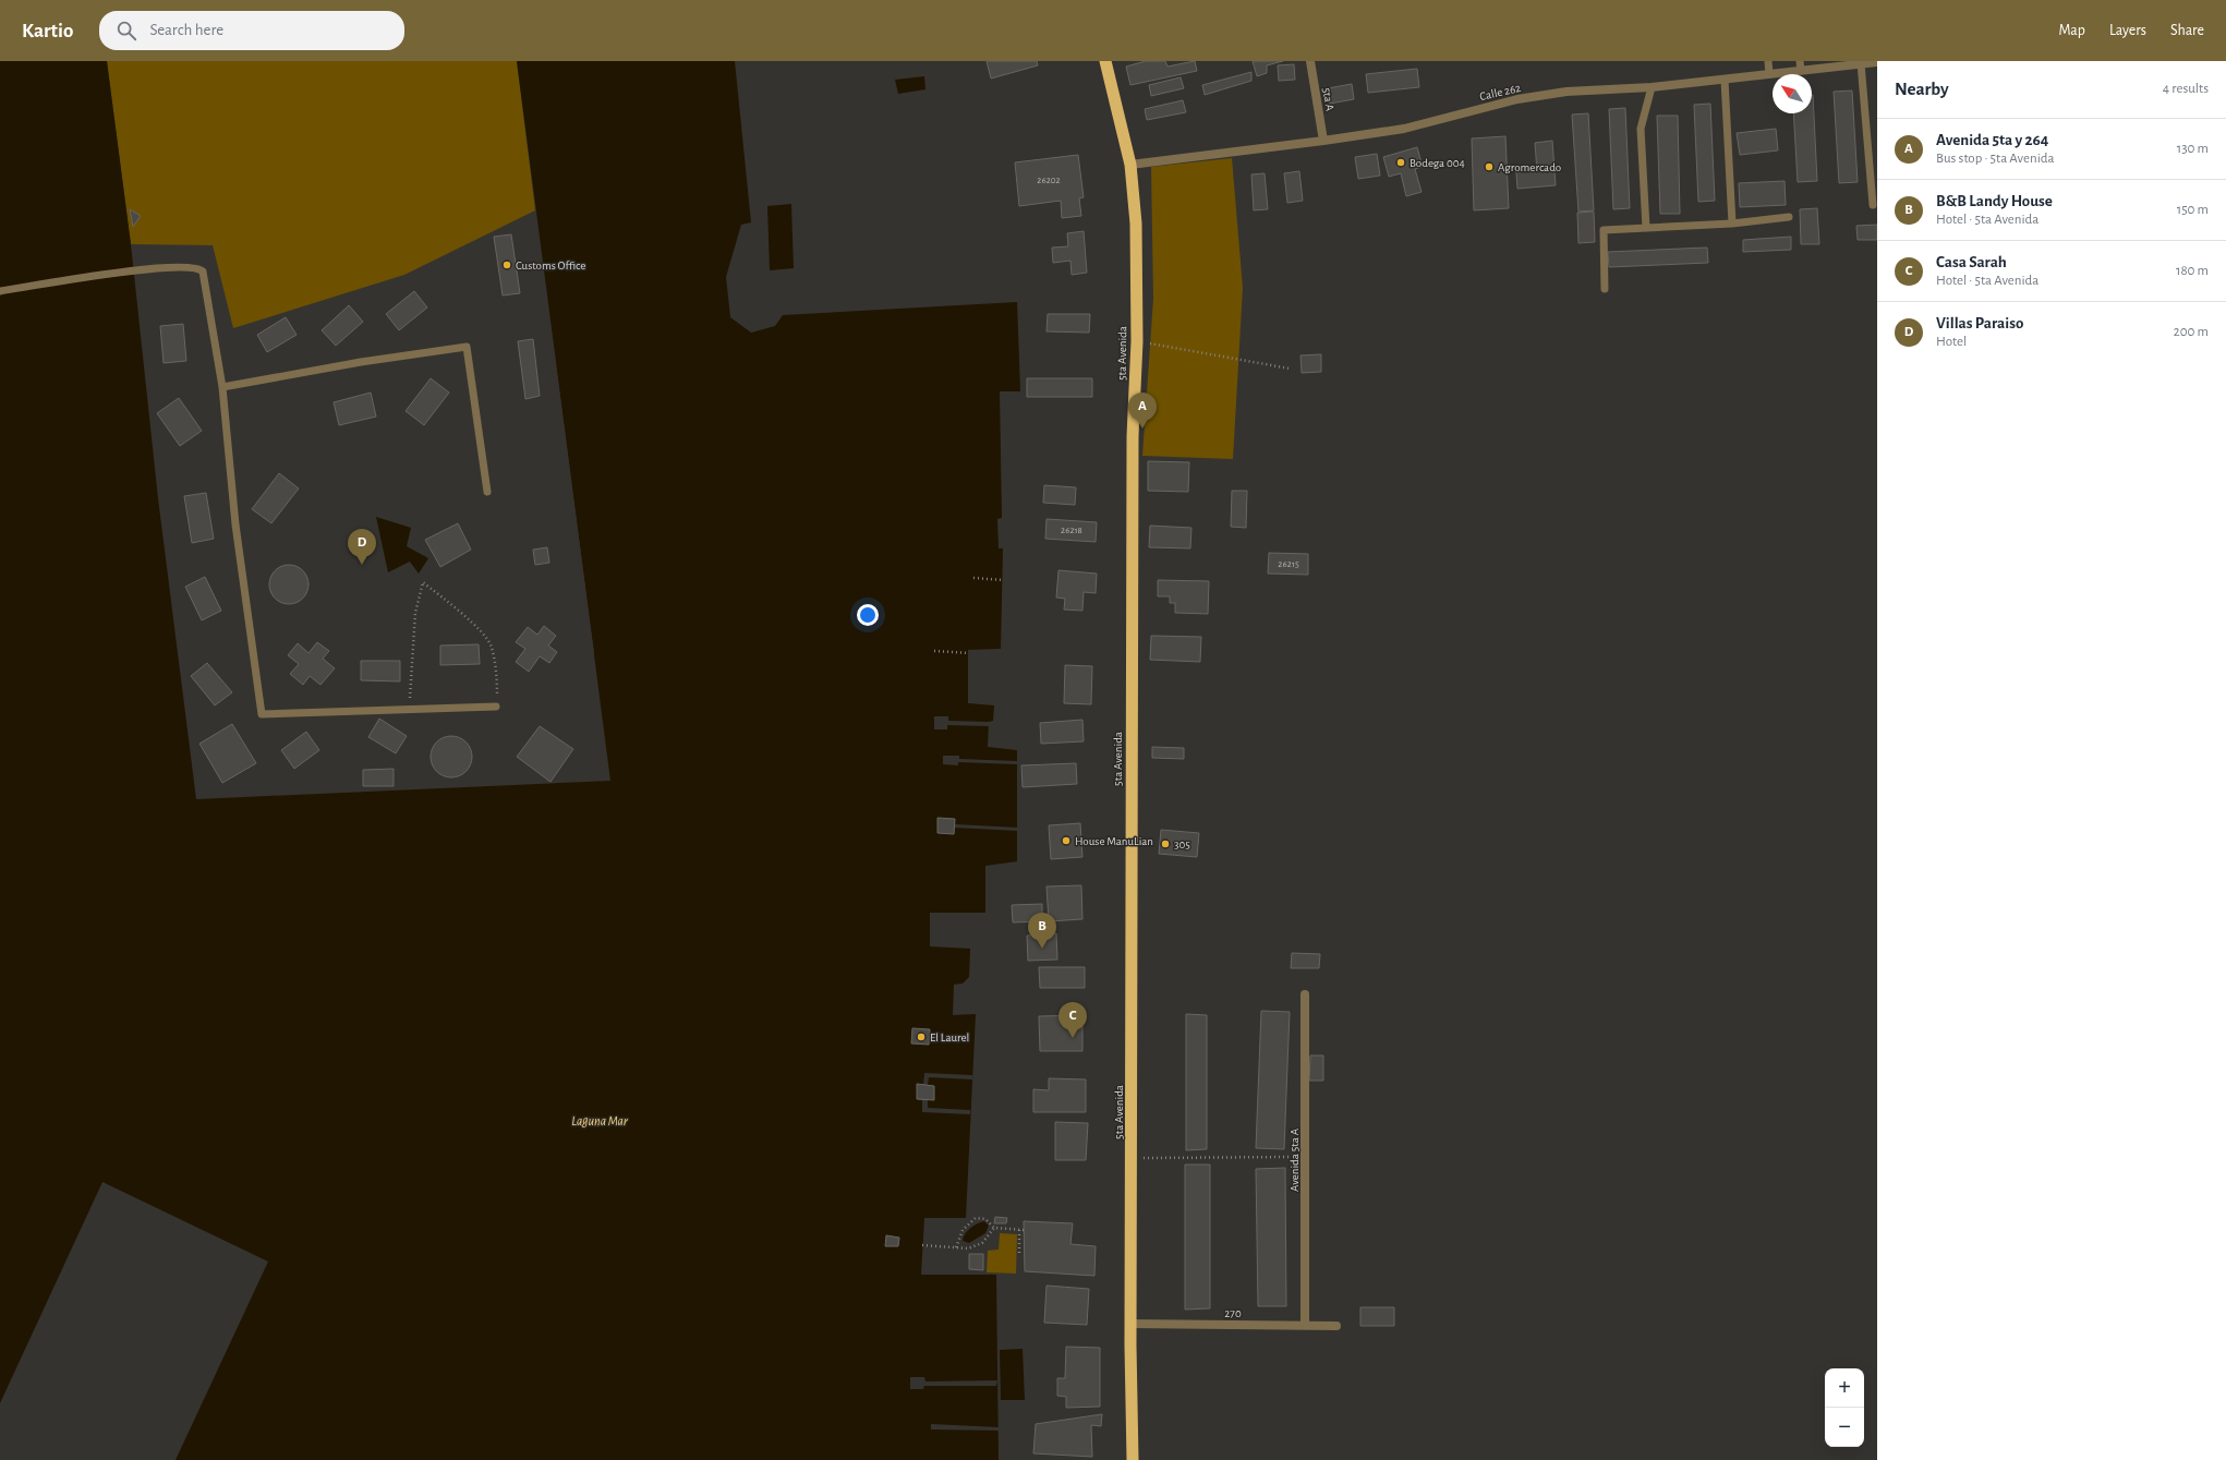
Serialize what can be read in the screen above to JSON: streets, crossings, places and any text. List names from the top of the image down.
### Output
{
  "streets": {
    "highway": ["5ta Avenida"],
    "street": [
      "Calle 262",
      "5ta A",
      "Avenida 5ta A",
      "270"
    ]
  },
  "crossings": [
    ["Calle 262", "5ta A"],
    ["Calle 262", "5ta Avenida"],
    ["5ta Avenida", "270"],
    ["Avenida 5ta A", "270"]
  ],
  "water": ["Laguna Mar"],
  "places": [
    "Bodega 004",
    "Agromercado",
    "Customs Office",
    "House ManuLian",
    "305",
    "El Laurel"
  ],
  "house_numbers": ["26202", "26218", "26215"],
  "north": "top left",
  "page": {
    "header": "Kartio",
    "search": "Search here",
    "nav": ["Map", "Layers", "Share"],
    "heading": ["Nearby", "4 results"],
    "list": [
      {
        "mark": "A",
        "name": "Avenida 5ta y 264",
        "note": "Bus stop · 5ta Avenida",
        "value": "130 m"
      },
      {
        "mark": "B",
        "name": "B&B Landy House",
        "note": "Hotel · 5ta Avenida",
        "value": "150 m"
      },
      {
        "mark": "C",
        "name": "Casa Sarah",
        "note": "Hotel · 5ta Avenida",
        "value": "180 m"
      },
      {
        "mark": "D",
        "name": "Villas Paraiso",
        "note": "Hotel",
        "value": "200 m"
      }
    ],
    "pins": [
      "A",
      "D",
      "B",
      "C"
    ],
    "map_buttons": ["+", "−"]
  }
}
